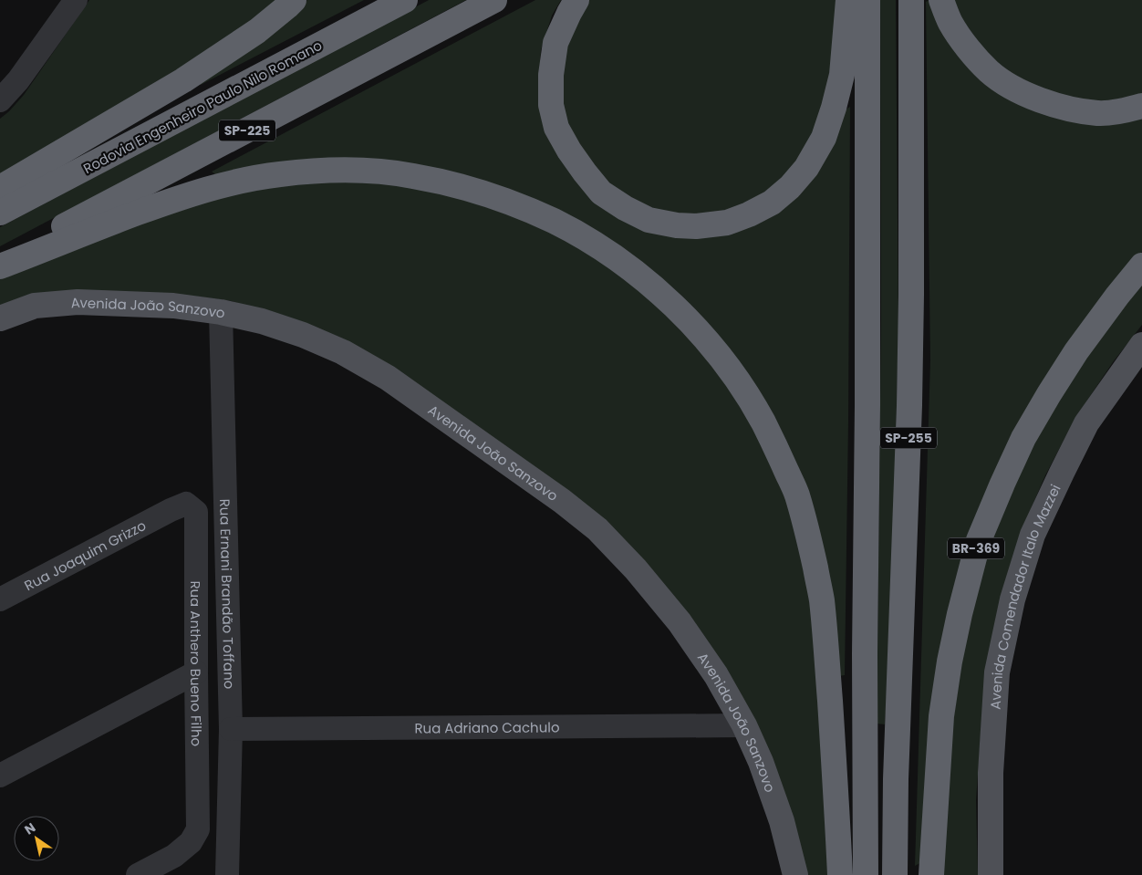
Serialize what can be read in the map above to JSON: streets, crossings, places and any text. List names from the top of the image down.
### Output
{
  "streets": {
    "highway": [
      "Rodovia Engenheiro Paulo Nilo Romano",
      "SP-225",
      "SP-255",
      "BR-369"
    ],
    "main road": ["Avenida João Sanzovo", "Avenida Comendador Italo Mazzei"],
    "street": [
      "Rua Joaquim Grizzo",
      "Rua Ernani Brandão Toffano",
      "Rua Anthero Bueno Filho",
      "Rua Adriano Cachulo"
    ]
  },
  "crossings": [
    ["Avenida João Sanzovo", "Rua Ernani Brandão Toffano"],
    ["Avenida João Sanzovo", "Rua Adriano Cachulo"],
    ["Rua Joaquim Grizzo", "Rua Anthero Bueno Filho"],
    ["Rua Ernani Brandão Toffano", "Rua Adriano Cachulo"]
  ],
  "north": "top left"
}
